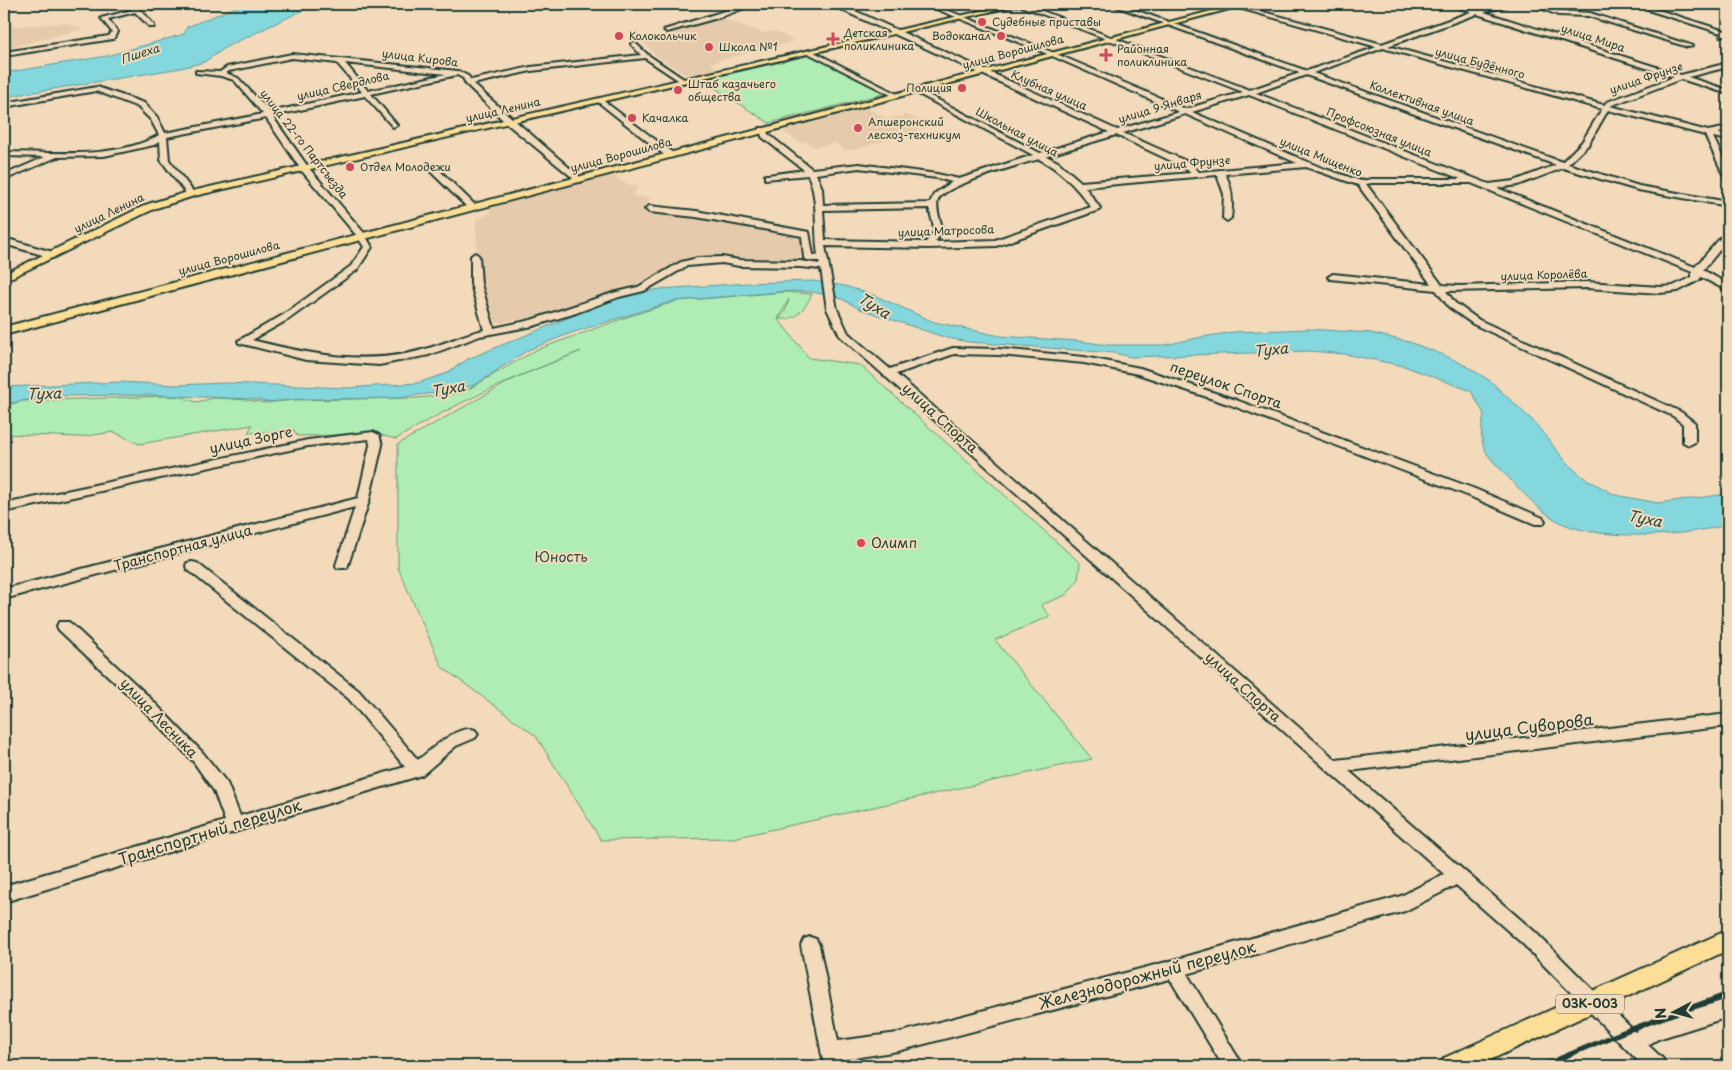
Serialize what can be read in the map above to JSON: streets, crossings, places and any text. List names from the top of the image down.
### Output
{
  "streets": {
    "main road": ["улица Ворошилова", "улица Ленина", "03К-003"],
    "street": [
      "улица Мира",
      "улица Кирова",
      "улица Будённого",
      "улица Фрунзе",
      "улица Свердлова",
      "Клубная улица",
      "Коллективная улица",
      "улица 9 Января",
      "Школьная улица",
      "Профсоюзная улица",
      "улица 22-го Партсъезда",
      "улица Мищенко",
      "улица Матросова",
      "улица Королёва",
      "переулок Спорта",
      "улица Спорта",
      "улица Зорге",
      "Транспортная улица",
      "улица Лесника",
      "улица Суворова",
      "Транспортный переулок",
      "Железнодорожный переулок"
    ]
  },
  "crossings": [
    ["улица Мира", "улица Фрунзе"],
    ["улица Мира", "улица 9 Января"],
    ["улица Ворошилова", "улица Кирова"],
    ["улица Ворошилова", "улица Будённого"],
    ["улица Ворошилова", "Клубная улица"],
    ["улица Ворошилова", "Коллективная улица"],
    ["улица Ворошилова", "Школьная улица"],
    ["улица Ворошилова", "Профсоюзная улица"],
    ["улица Ворошилова", "улица 22-го Партсъезда"],
    ["улица Ворошилова", "улица Мищенко"],
    ["улица Кирова", "улица Свердлова"],
    ["улица Кирова", "улица Ленина"],
    ["улица Кирова", "улица 22-го Партсъезда"],
    ["улица Будённого", "улица Фрунзе"],
    ["улица Будённого", "улица 9 Января"],
    ["улица Фрунзе", "Клубная улица"],
    ["улица Фрунзе", "Коллективная улица"],
    ["улица Фрунзе", "Школьная улица"],
    ["улица Фрунзе", "Профсоюзная улица"],
    ["улица Фрунзе", "улица Мищенко"],
    ["улица Свердлова", "улица 22-го Партсъезда"],
    ["Клубная улица", "улица 9 Января"],
    ["Клубная улица", "улица Ленина"],
    ["Коллективная улица", "улица 9 Января"],
    ["улица 9 Января", "Школьная улица"],
    ["улица 9 Января", "Профсоюзная улица"],
    ["улица 9 Января", "улица Мищенко"],
    ["улица Ленина", "Профсоюзная улица"],
    ["улица Ленина", "улица 22-го Партсъезда"],
    ["улица Ленина", "улица Мищенко"],
    ["Школьная улица", "улица Матросова"],
    ["Профсоюзная улица", "улица Королёва"],
    ["улица Мищенко", "улица Королёва"],
    ["улица Матросова", "улица Спорта"],
    ["переулок Спорта", "улица Спорта"],
    ["улица Спорта", "улица Суворова"],
    ["улица Спорта", "Железнодорожный переулок"],
    ["улица Спорта", "03К-003"],
    ["улица Зорге", "Транспортная улица"],
    ["Транспортная улица", "Транспортный переулок"],
    ["улица Лесника", "Транспортный переулок"]
  ],
  "water": ["Пшеха", "Туха"],
  "parks": ["Юность"],
  "places": {
    "other": [
      "Судебные приставы",
      "Колокольчик",
      "Водоканал",
      "Школа №1",
      "Полиция",
      "Штаб казачьего общества",
      "Качалка",
      "Апшеронский лесхоз-техникум",
      "Отдел Молодежи",
      "Олимп"
    ],
    "health": ["Детская поликлиника", "Районная поликлиника"]
  },
  "north": "left"
}
